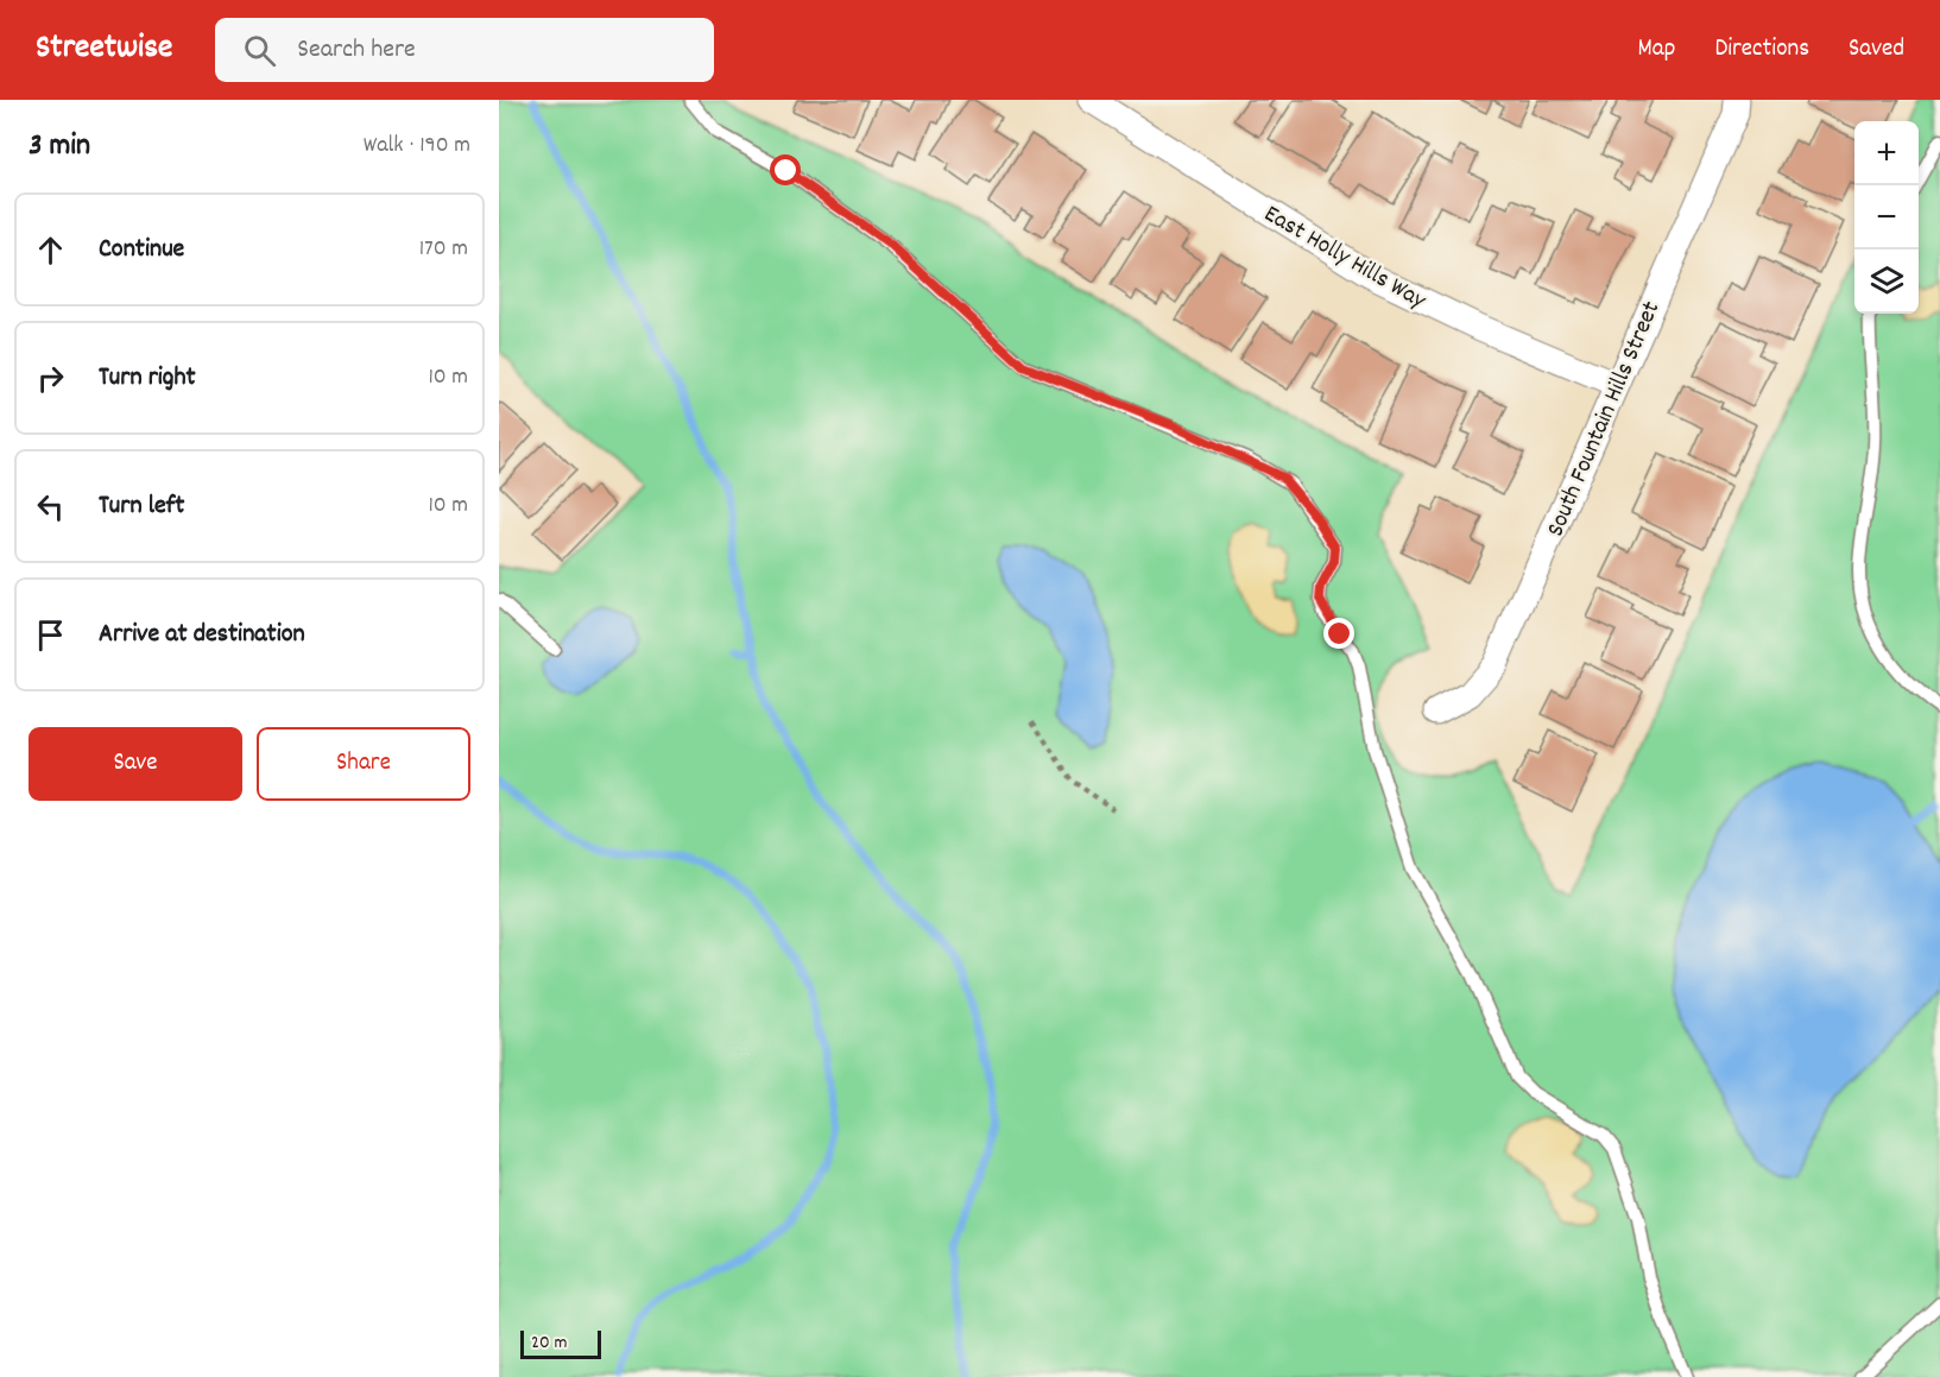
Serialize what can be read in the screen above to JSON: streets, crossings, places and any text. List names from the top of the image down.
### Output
{
  "streets": {
    "street": ["East Holly Hills Way", "South Fountain Hills Street"]
  },
  "crossings": [
    ["East Holly Hills Way", "South Fountain Hills Street"]
  ],
  "scale_bar": "20 m",
  "page": {
    "header": "Streetwise",
    "search": "Search here",
    "nav": ["Map", "Directions", "Saved"],
    "heading": ["3 min", "Walk · 190 m"],
    "map_buttons": ["+", "−"],
    "list": [
      ["Continue", "170 m"],
      ["Turn right", "10 m"],
      ["Turn left", "10 m"],
      "Arrive at destination"
    ],
    "buttons": ["Save", "Share"],
    "scale": "20 m"
  }
}
